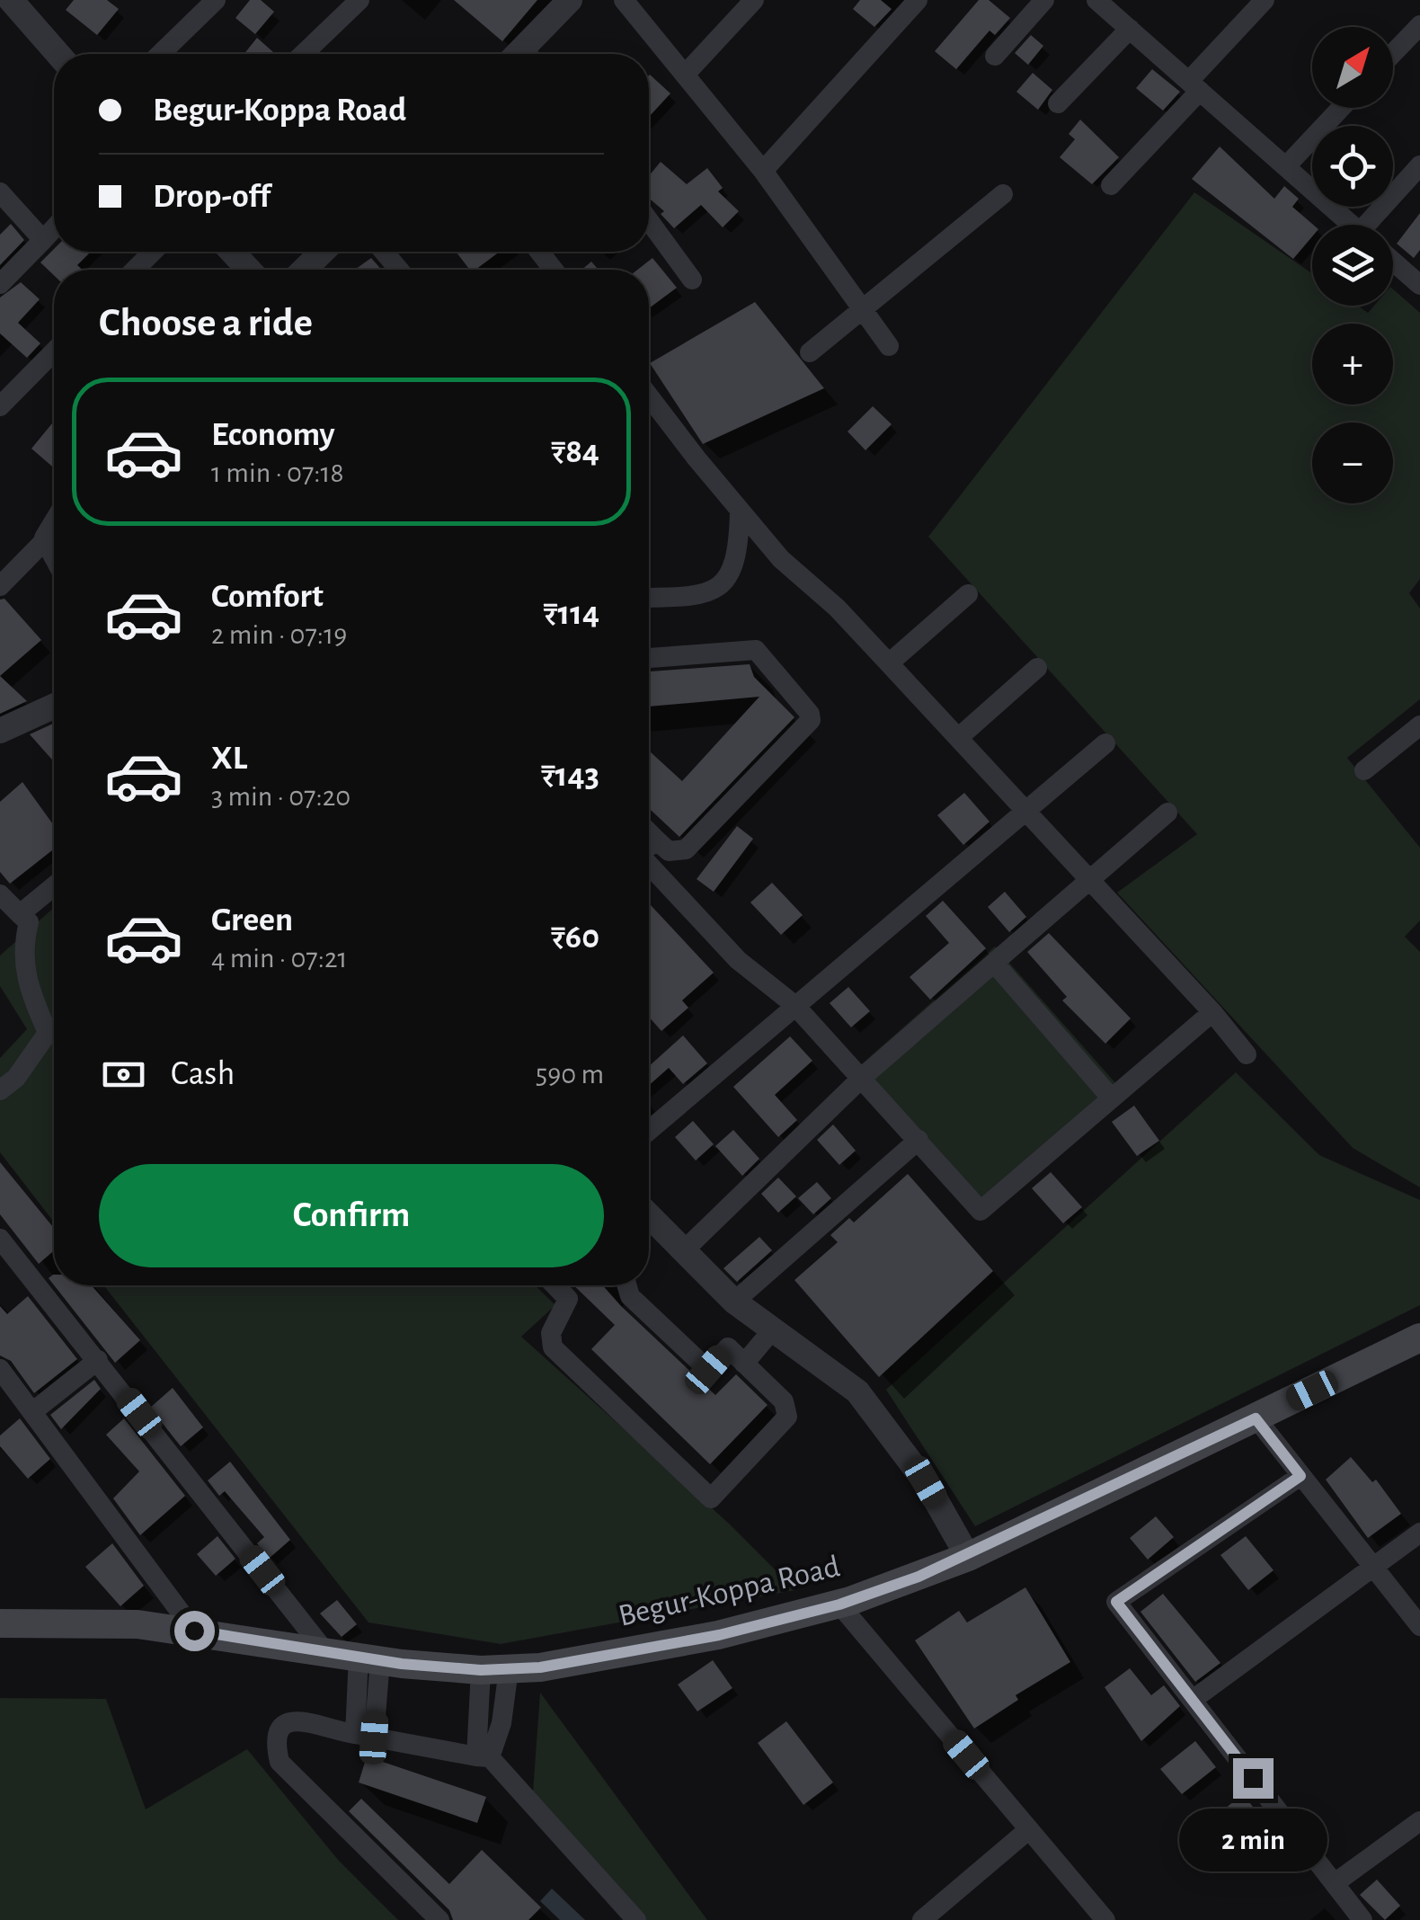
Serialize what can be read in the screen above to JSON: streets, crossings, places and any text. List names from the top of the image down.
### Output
{
  "streets": {
    "main road": ["Begur-Koppa Road"]
  },
  "north": "top right",
  "page": {
    "map_buttons": ["+", "−"],
    "banner": ["Begur-Koppa Road", "Drop-off"],
    "heading": "Choose a ride",
    "list": [
      {
        "name": "Economy",
        "note": "1 min · 07:18",
        "value": "₹84"
      },
      {
        "name": "Comfort",
        "note": "2 min · 07:19",
        "value": "₹114"
      },
      {
        "name": "XL",
        "note": "3 min · 07:20",
        "value": "₹143"
      },
      {
        "name": "Green",
        "note": "4 min · 07:21",
        "value": "₹60"
      }
    ],
    "pay": ["Cash", "590 m"],
    "buttons": "Confirm",
    "bubble": "2 min"
  }
}
